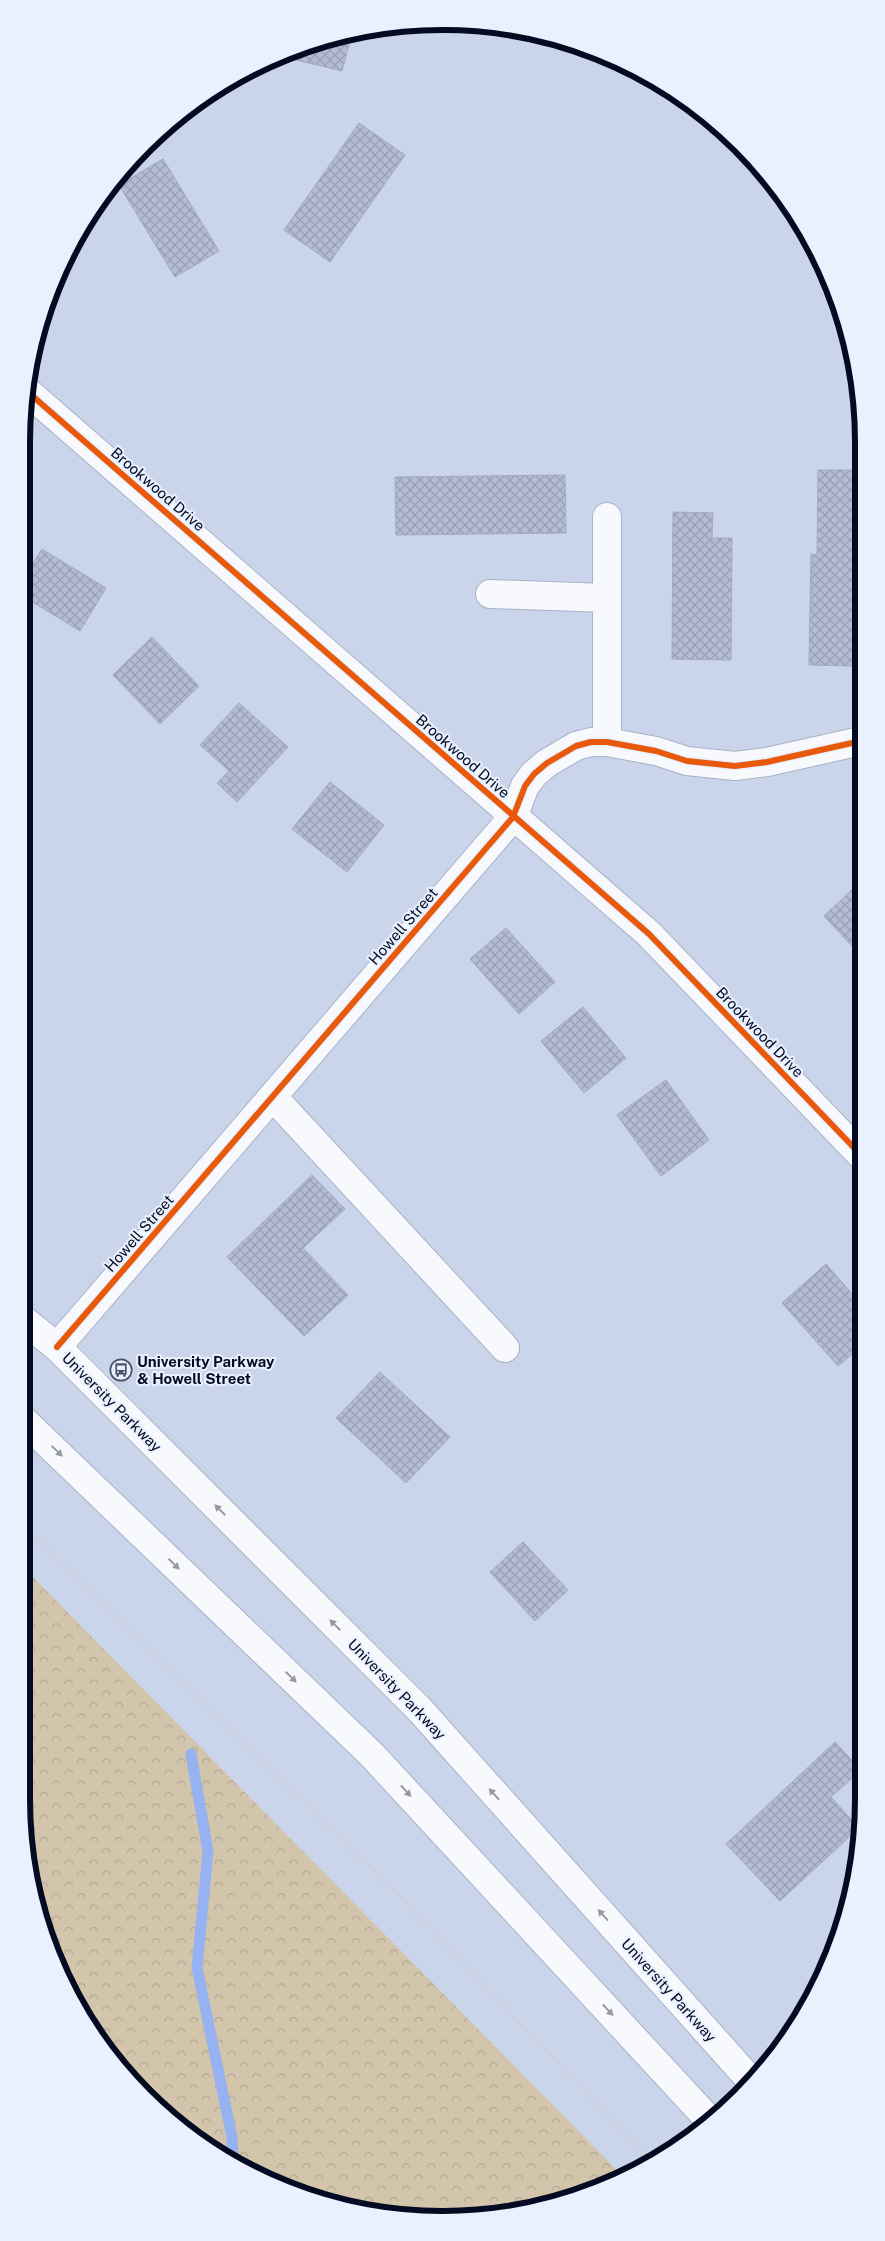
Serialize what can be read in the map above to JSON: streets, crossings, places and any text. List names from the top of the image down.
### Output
{
  "streets": {
    "street": ["Brookwood Drive", "Howell Street", "University Parkway"]
  },
  "crossings": [
    ["Brookwood Drive", "Howell Street"],
    ["Howell Street", "University Parkway"]
  ],
  "places": {
    "bus stop": ["University Parkway & Howell Street"]
  }
}
